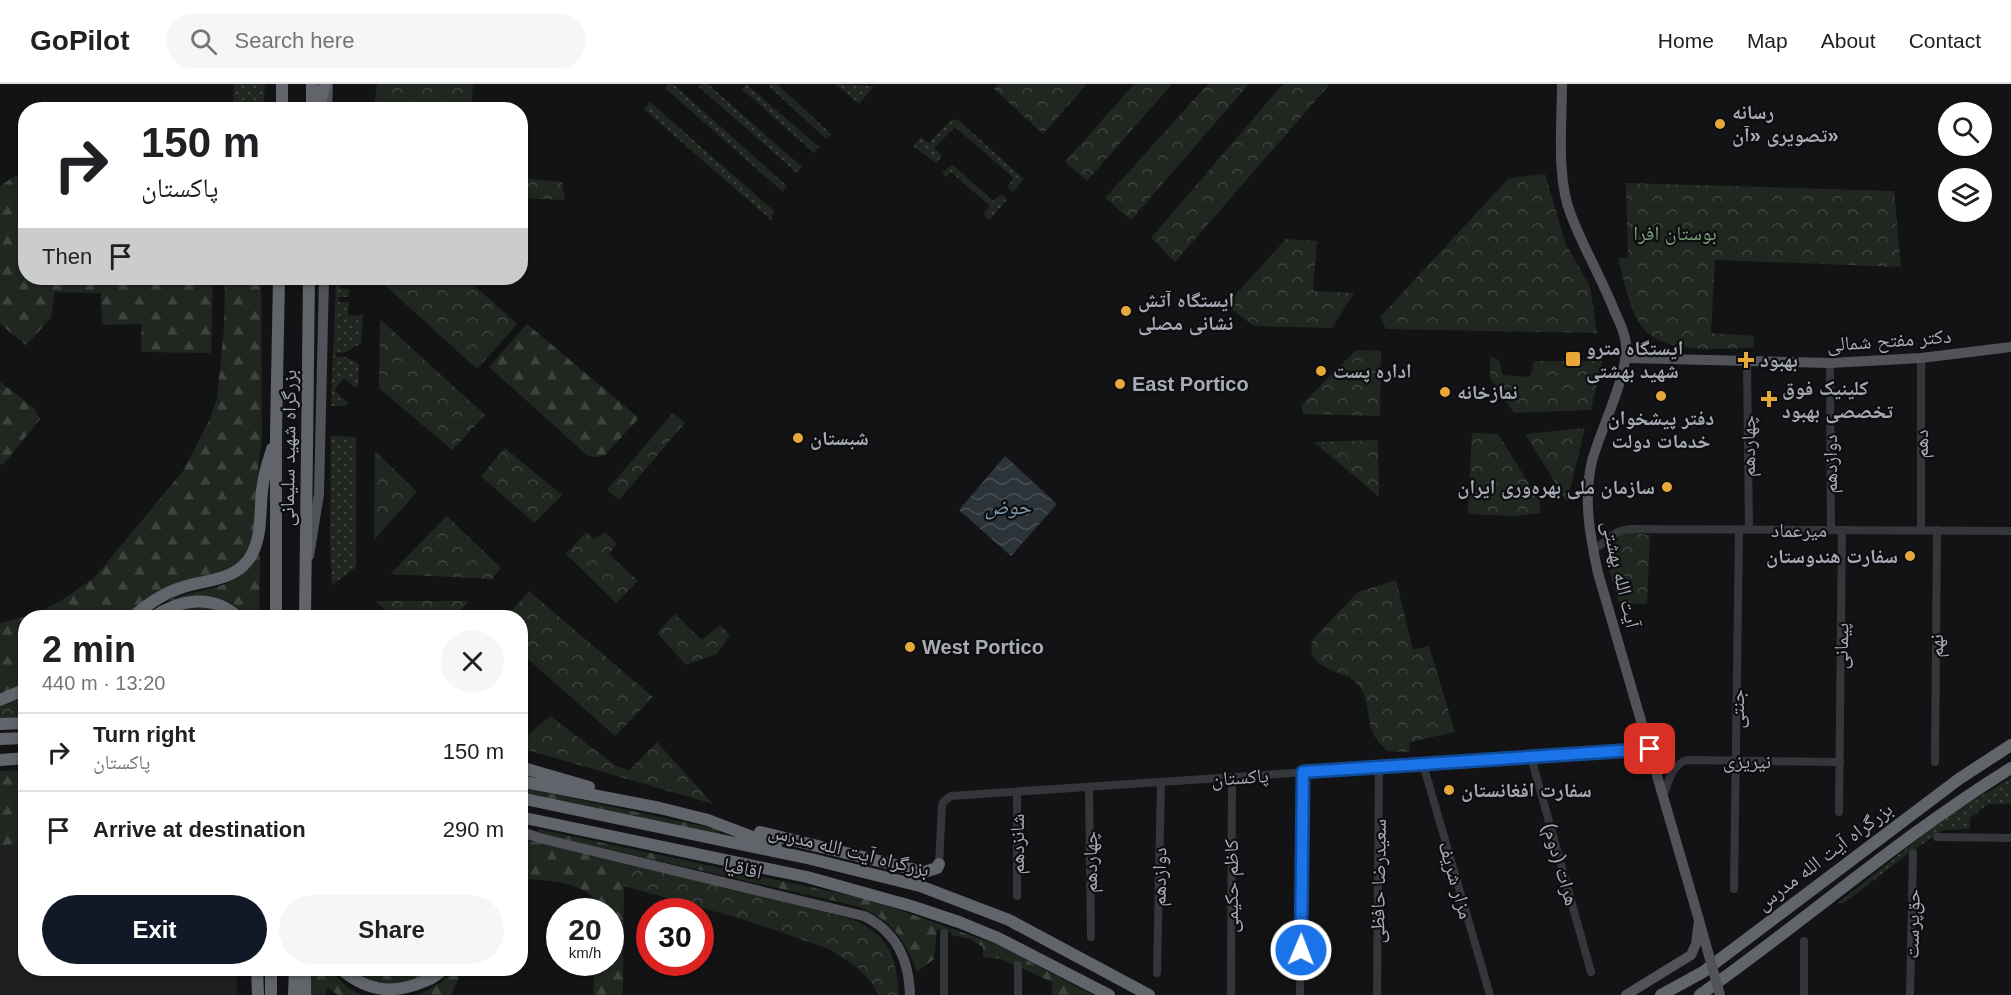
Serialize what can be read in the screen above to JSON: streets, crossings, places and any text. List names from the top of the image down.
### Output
{
  "streets": {
    "highway": ["بزرگراه شهید سلیمانی", "بزرگراه آیت الله مدرس"],
    "main road": ["دکتر مفتح شمالی", "آیت الله بهشتی", "اقاقیا"],
    "street": [
      "دهم",
      "چهاردهم",
      "دوازدهم",
      "میرعماد",
      "پیمانی",
      "نهم",
      "جنتی",
      "نیریزی",
      "پاکستان",
      "شانزدهم",
      "هرات (دوم)",
      "مزار شریف",
      "سعیدرضا حافظی",
      "کاظم حکیمی",
      "حق‌پرست"
    ]
  },
  "crossings": [
    ["دکتر مفتح شمالی", "دهم"],
    ["دکتر مفتح شمالی", "چهاردهم"],
    ["دکتر مفتح شمالی", "دوازدهم"],
    ["دکتر مفتح شمالی", "آیت الله بهشتی"],
    ["دهم", "میرعماد"],
    ["چهاردهم", "میرعماد"],
    ["چهاردهم", "جنتی"],
    ["چهاردهم", "پاکستان"],
    ["دوازدهم", "میرعماد"],
    ["دوازدهم", "پاکستان"],
    ["میرعماد", "آیت الله بهشتی"],
    ["میرعماد", "پیمانی"],
    ["میرعماد", "نهم"],
    ["میرعماد", "جنتی"],
    ["آیت الله بهشتی", "نیریزی"],
    ["آیت الله بهشتی", "پاکستان"],
    ["پیمانی", "نیریزی"],
    ["جنتی", "نیریزی"],
    ["پاکستان", "شانزدهم"],
    ["پاکستان", "هرات (دوم)"],
    ["پاکستان", "مزار شریف"],
    ["پاکستان", "سعیدرضا حافظی"],
    ["پاکستان", "کاظم حکیمی"]
  ],
  "water": ["حوض"],
  "parks": ["بوستان افرا"],
  "places": {
    "other": [
      "رسانه تصویری «آن»",
      "ایستگاه آتش نشانی مصلی",
      "اداره پست",
      "East Portico",
      "نمازخانه",
      "دفتر پیشخوان خدمات دولت",
      "شبستان",
      "سازمان ملی بهره‌وری ایران",
      "سفارت هندوستان",
      "West Portico",
      "سفارت افغانستان"
    ],
    "transit": ["ایستگاه مترو شهید بهشتی"],
    "health": ["بهبود", "کلینیک فوق تخصصی بهبود"]
  },
  "page": {
    "header": "GoPilot",
    "search": "Search here",
    "nav": [
      "Home",
      "Map",
      "About",
      "Contact"
    ],
    "turn": ["150 m", "پاکستان"],
    "then": "Then",
    "heading": ["2 min", "440 m · 13:20"],
    "list": [
      {
        "name": "Turn right",
        "note": "پاکستان",
        "value": "150 m"
      },
      {
        "name": "Arrive at destination",
        "value": "290 m"
      }
    ],
    "buttons": ["Exit", "Share"],
    "speed": "20 km/h",
    "limit": "30"
  }
}
